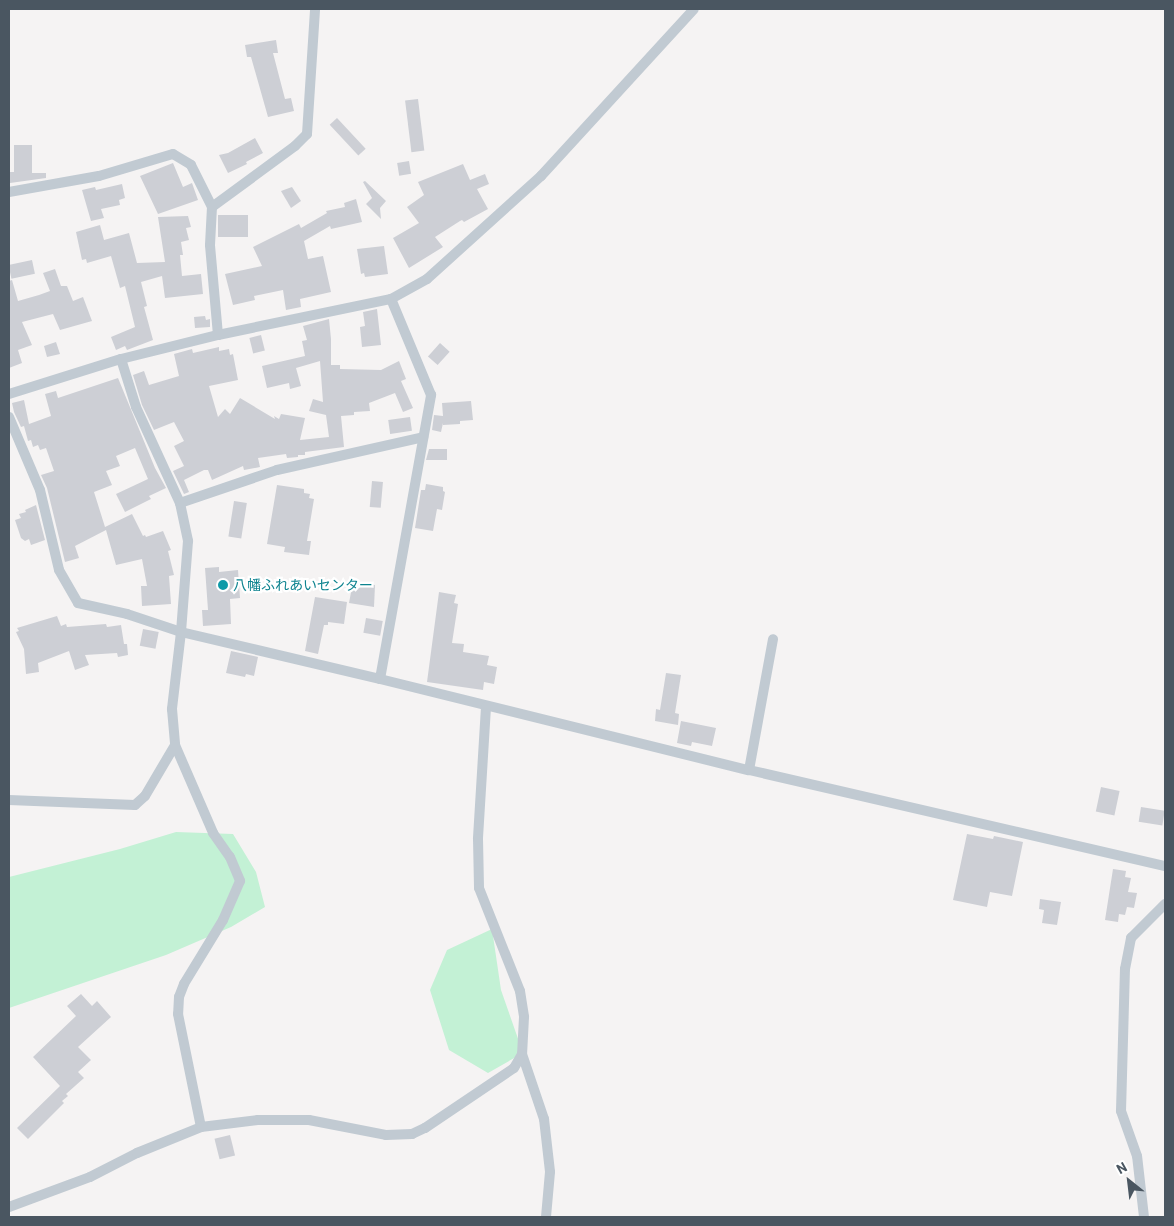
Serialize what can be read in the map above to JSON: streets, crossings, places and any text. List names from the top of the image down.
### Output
{
  "places": ["八幡ふれあいセンター"],
  "north": "top left"
}
